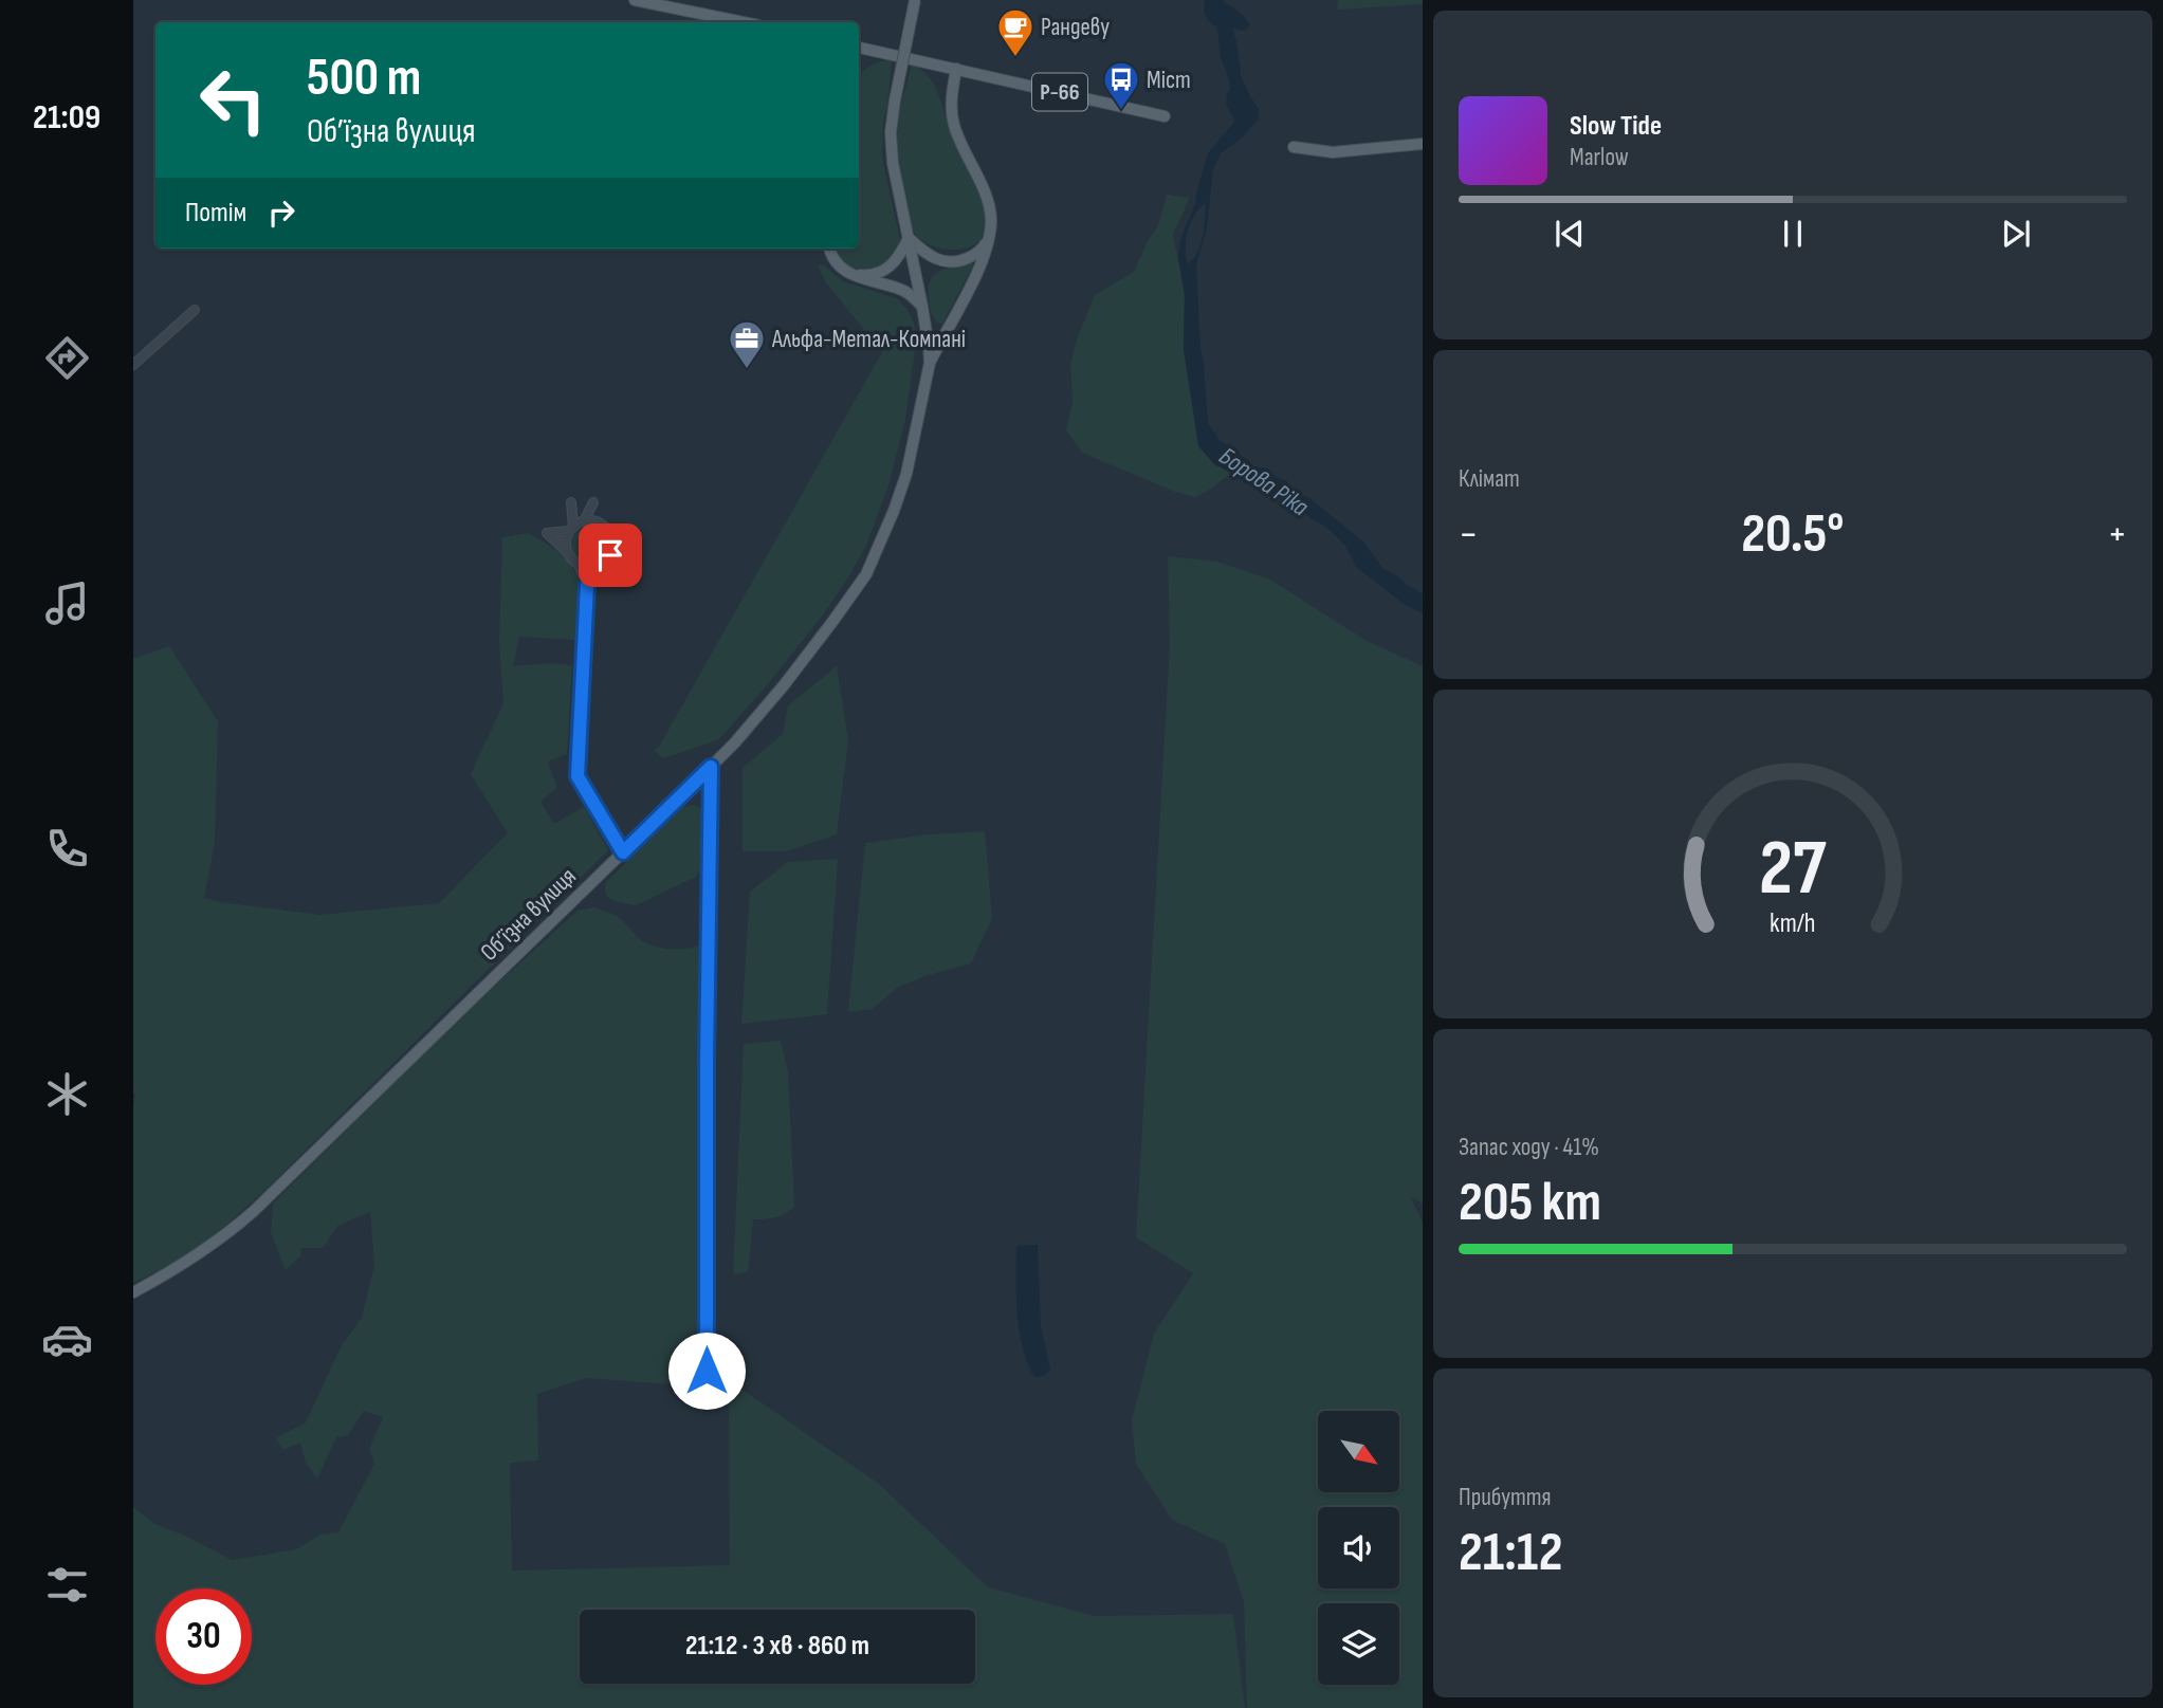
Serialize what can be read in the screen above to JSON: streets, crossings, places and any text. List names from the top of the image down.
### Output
{
  "streets": {
    "main road": ["Р-66", "Об’їзна вулиця"]
  },
  "water": ["Борова Ріка"],
  "places": {
    "cafe": ["Рандеву"],
    "bus stop": ["Міст"],
    "office": ["Альфа-Метал-Компані"]
  },
  "north": "bottom right",
  "page": {
    "tabs": "21:09",
    "turn": ["500 m", "Об’їзна вулиця"],
    "song": ["Slow Tide", "Marlow"],
    "then": "Потім",
    "tile": [
      "Клімат",
      ["Запас ходу · 41%", "205 km"],
      ["Прибуття", "21:12"]
    ],
    "heat": ["−", "20.5°", "+"],
    "limit": "30",
    "trip": "21:12 · 3 хв · 860 m",
    "gauge": ["27", "km/h"]
  }
}
